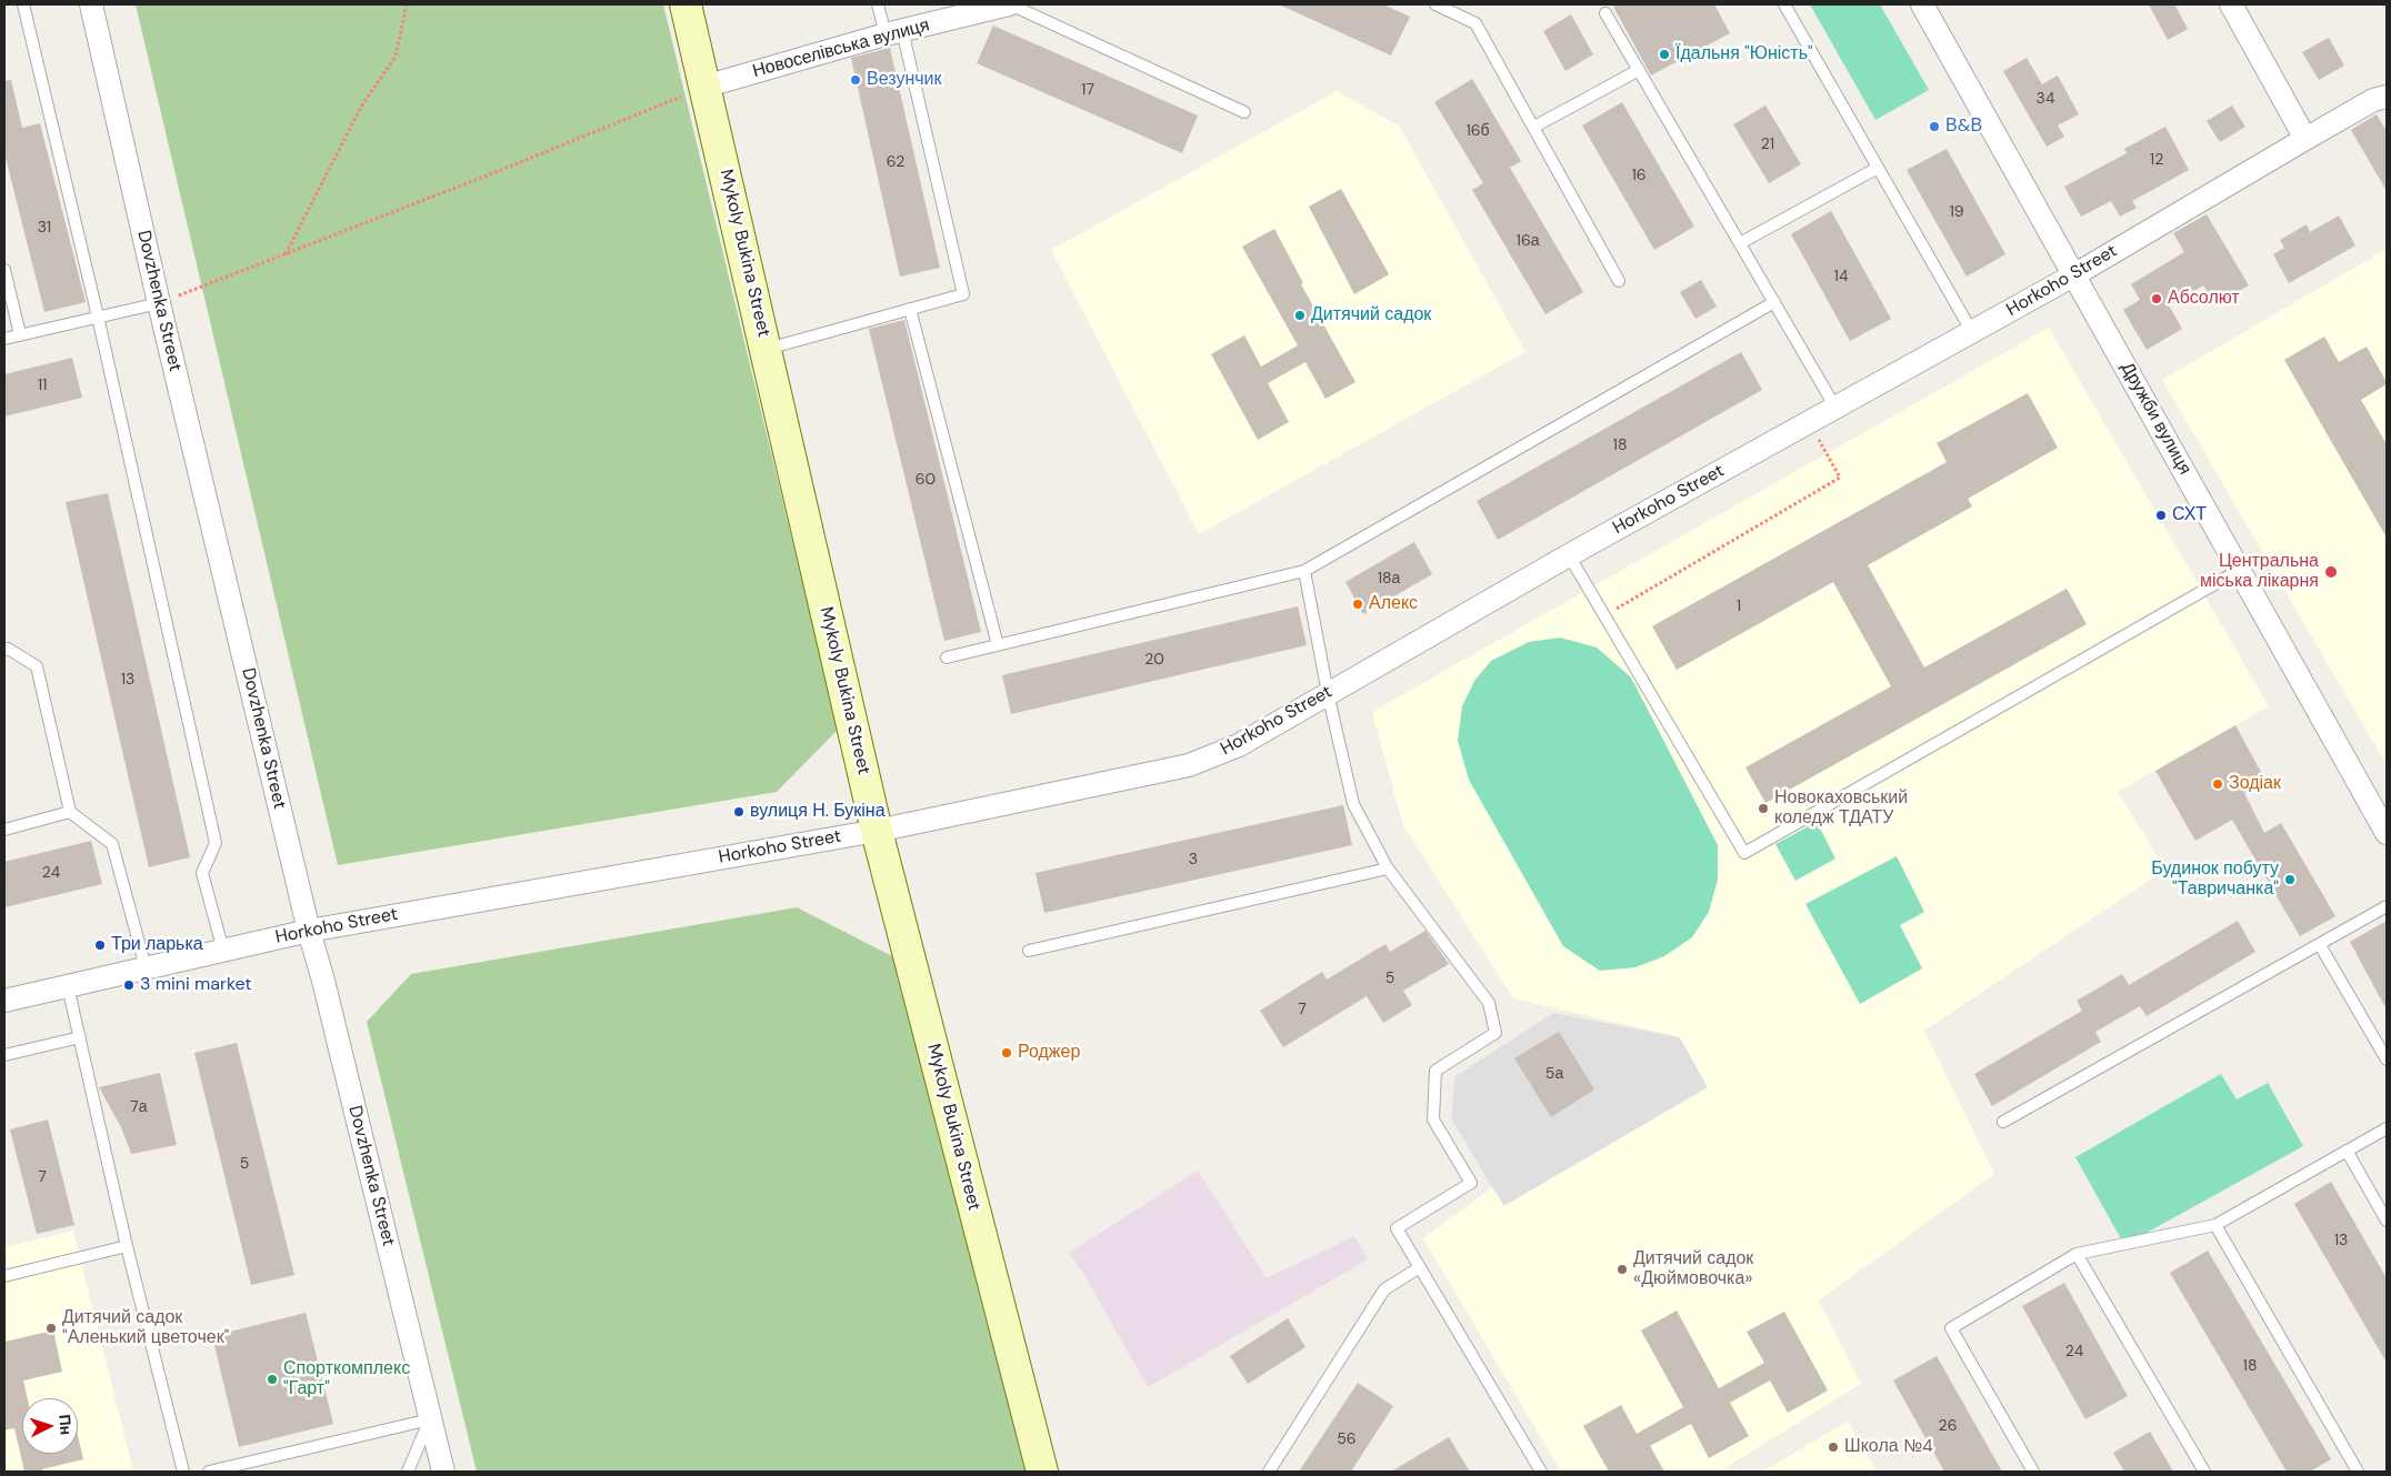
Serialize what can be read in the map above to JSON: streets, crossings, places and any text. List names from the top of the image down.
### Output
{
  "streets": {
    "street": [
      "Новоселівська вулиця",
      "Mykoly Bukina Street",
      "Horkoho Street",
      "Dovzhenka Street",
      "Дружби вулиця"
    ]
  },
  "crossings": [
    ["Новоселівська вулиця", "Mykoly Bukina Street"],
    ["Mykoly Bukina Street", "Horkoho Street"],
    ["Horkoho Street", "Dovzhenka Street"],
    ["Horkoho Street", "Дружби вулиця"]
  ],
  "places": [
    "Їдальня \"Юність\"",
    "Везунчик",
    "В&В",
    "Абсолют",
    "Дитячий садок",
    "СХТ",
    "Центральна міська лікарня",
    "Алекс",
    "Зодіак",
    "Новокаховський коледж ТДАТУ",
    "вулиця Н. Букіна",
    "Будинок побуту \"Тавричанка\"",
    "Три ларька",
    "3 mini market",
    "Роджер",
    "Дитячий садок «Дюймовочка»",
    "Дитячий садок \"Аленький цветочек\"",
    "Спорткомплекс \"Гарт\"",
    "Школа №4"
  ],
  "house_numbers": [
    "17",
    "34",
    "16б",
    "21",
    "12",
    "62",
    "16",
    "19",
    "31",
    "16а",
    "14",
    "11",
    "18",
    "60",
    "18а",
    "1",
    "20",
    "13",
    "3",
    "24",
    "5",
    "7",
    "5а",
    "7а",
    "5",
    "7",
    "13",
    "24",
    "18",
    "26",
    "56"
  ],
  "north": "right"
}
